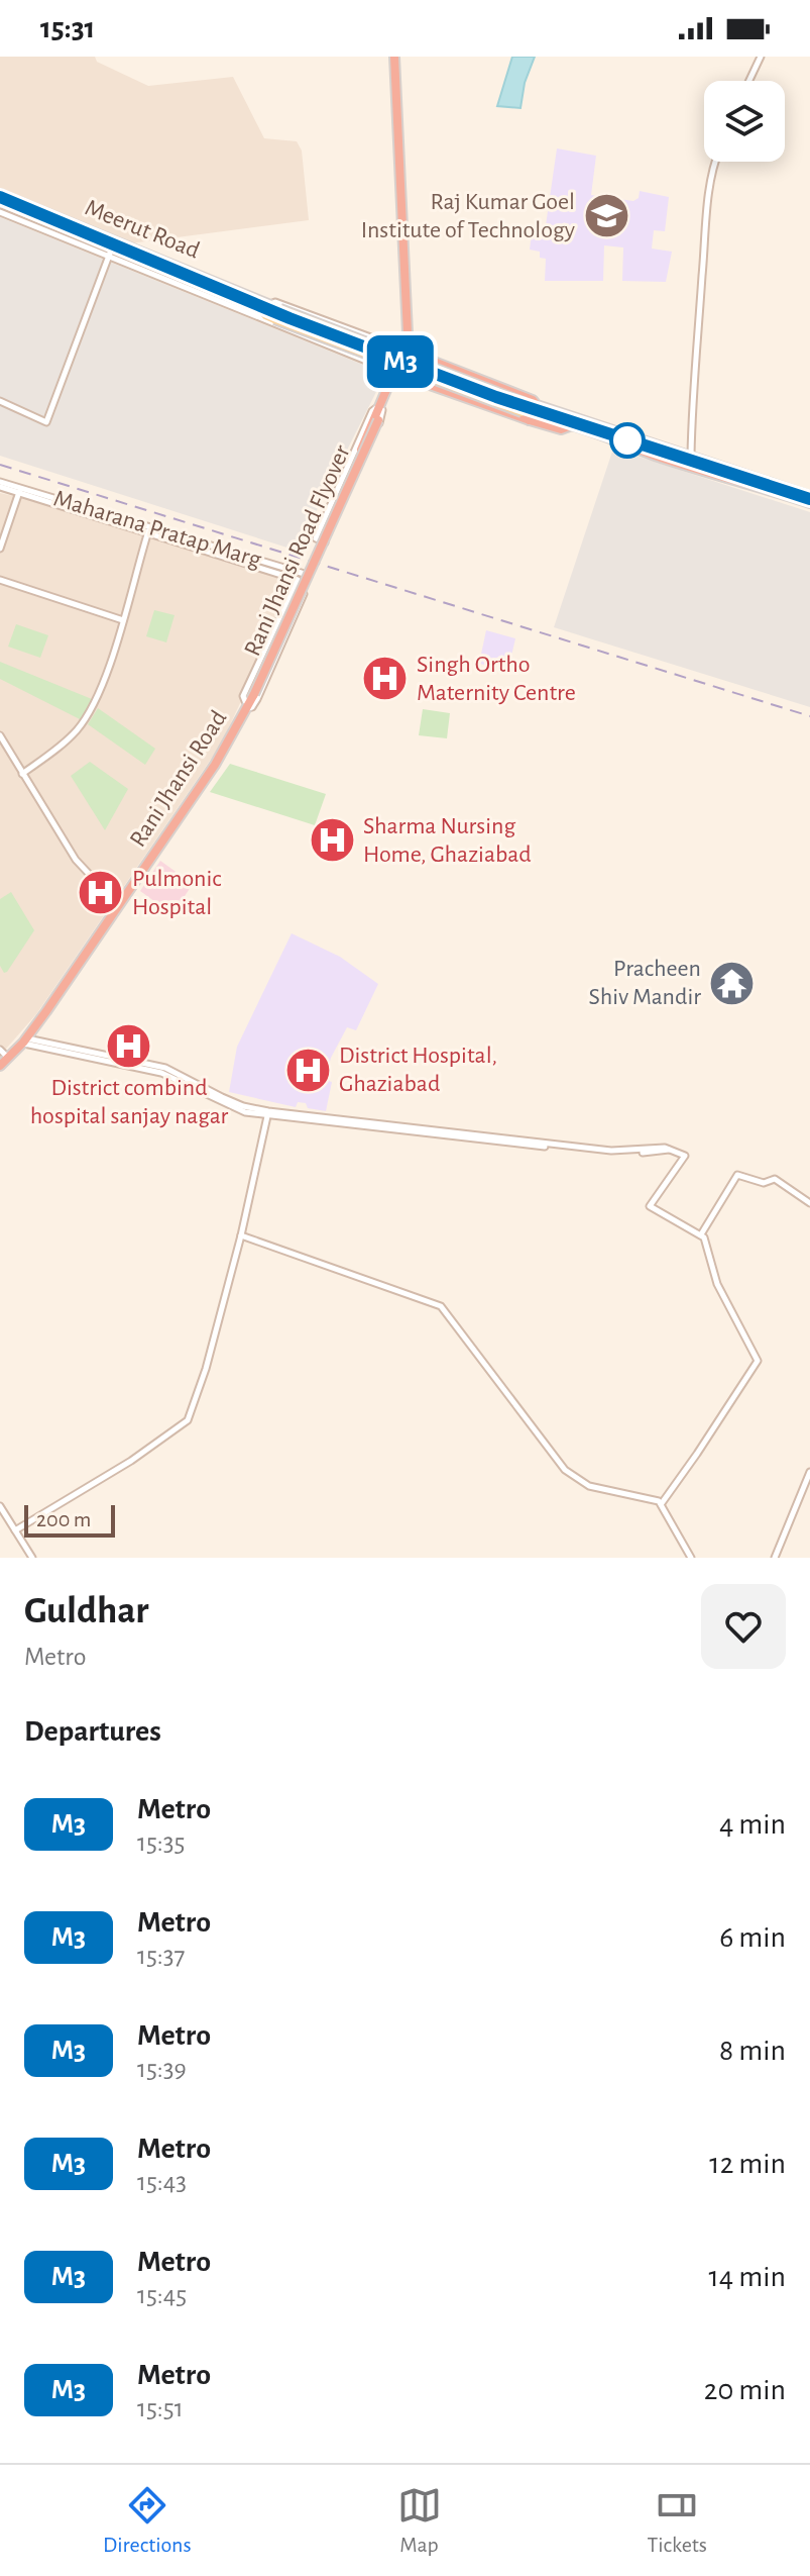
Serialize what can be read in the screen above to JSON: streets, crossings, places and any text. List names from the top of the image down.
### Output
{
  "streets": {
    "highway": ["Rani Jhansi Road Flyover", "Rani Jhansi Road"],
    "main road": ["Meerut Road"],
    "street": ["Maharana Pratap Marg"]
  },
  "crossings": [
    ["Rani Jhansi Road Flyover", "Rani Jhansi Road"]
  ],
  "places": {
    "school or university": ["Raj Kumar Goel Institute of Technology"],
    "hospital": [
      "Singh Ortho Maternity Centre",
      "Sharma Nursing Home, Ghaziabad",
      "Pulmonic Hospital",
      "District combind hospital sanjay nagar",
      "District Hospital, Ghaziabad"
    ],
    "temple": ["Pracheen Shiv Mandir"]
  },
  "lines": ["metro line M3"],
  "scale_bar": "200 m",
  "page": {
    "status": "15:31",
    "on_map": "M3",
    "scale": "200 m",
    "heading": [
      ["Guldhar", "Metro"],
      "Departures"
    ],
    "list": [
      {
        "mark": "M3",
        "name": "Metro",
        "note": "15:35",
        "value": "4 min"
      },
      {
        "mark": "M3",
        "name": "Metro",
        "note": "15:37",
        "value": "6 min"
      },
      {
        "mark": "M3",
        "name": "Metro",
        "note": "15:39",
        "value": "8 min"
      },
      {
        "mark": "M3",
        "name": "Metro",
        "note": "15:43",
        "value": "12 min"
      },
      {
        "mark": "M3",
        "name": "Metro",
        "note": "15:45",
        "value": "14 min"
      },
      {
        "mark": "M3",
        "name": "Metro",
        "note": "15:51",
        "value": "20 min"
      }
    ],
    "tabs": ["Directions", "Map", "Tickets"]
  }
}
